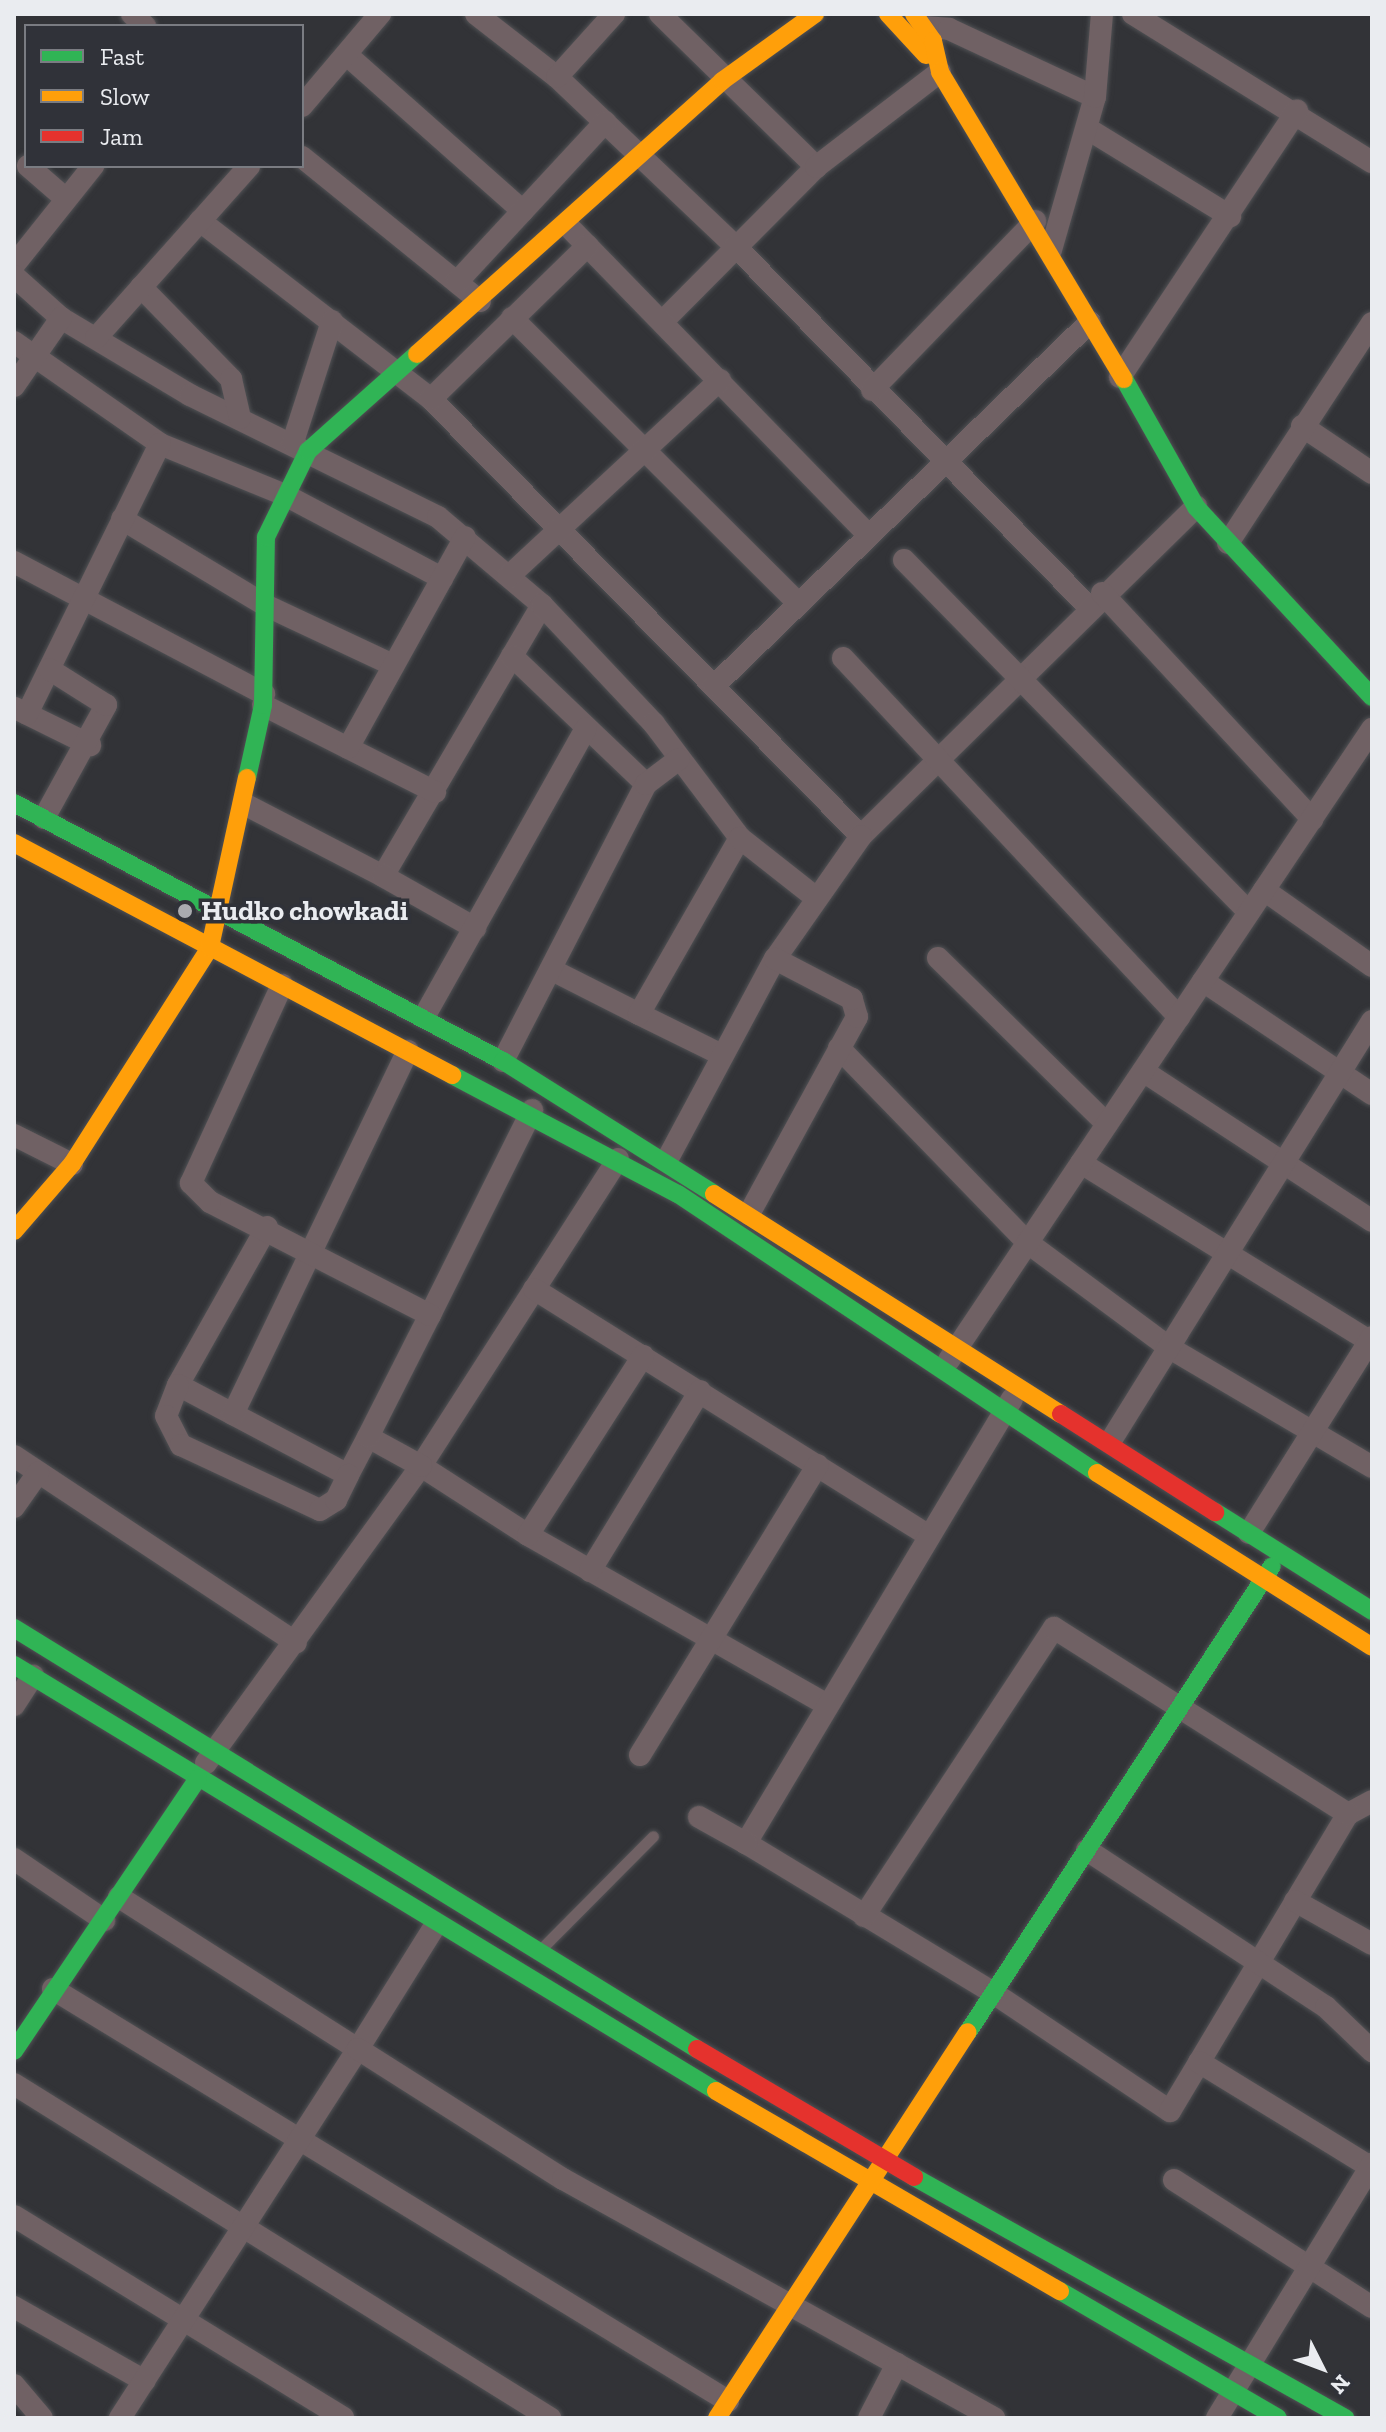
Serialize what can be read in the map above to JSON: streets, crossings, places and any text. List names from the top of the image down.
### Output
{
  "places": ["Hudko chowkadi"],
  "legend": ["Fast", "Slow", "Jam"],
  "north": "bottom right"
}
